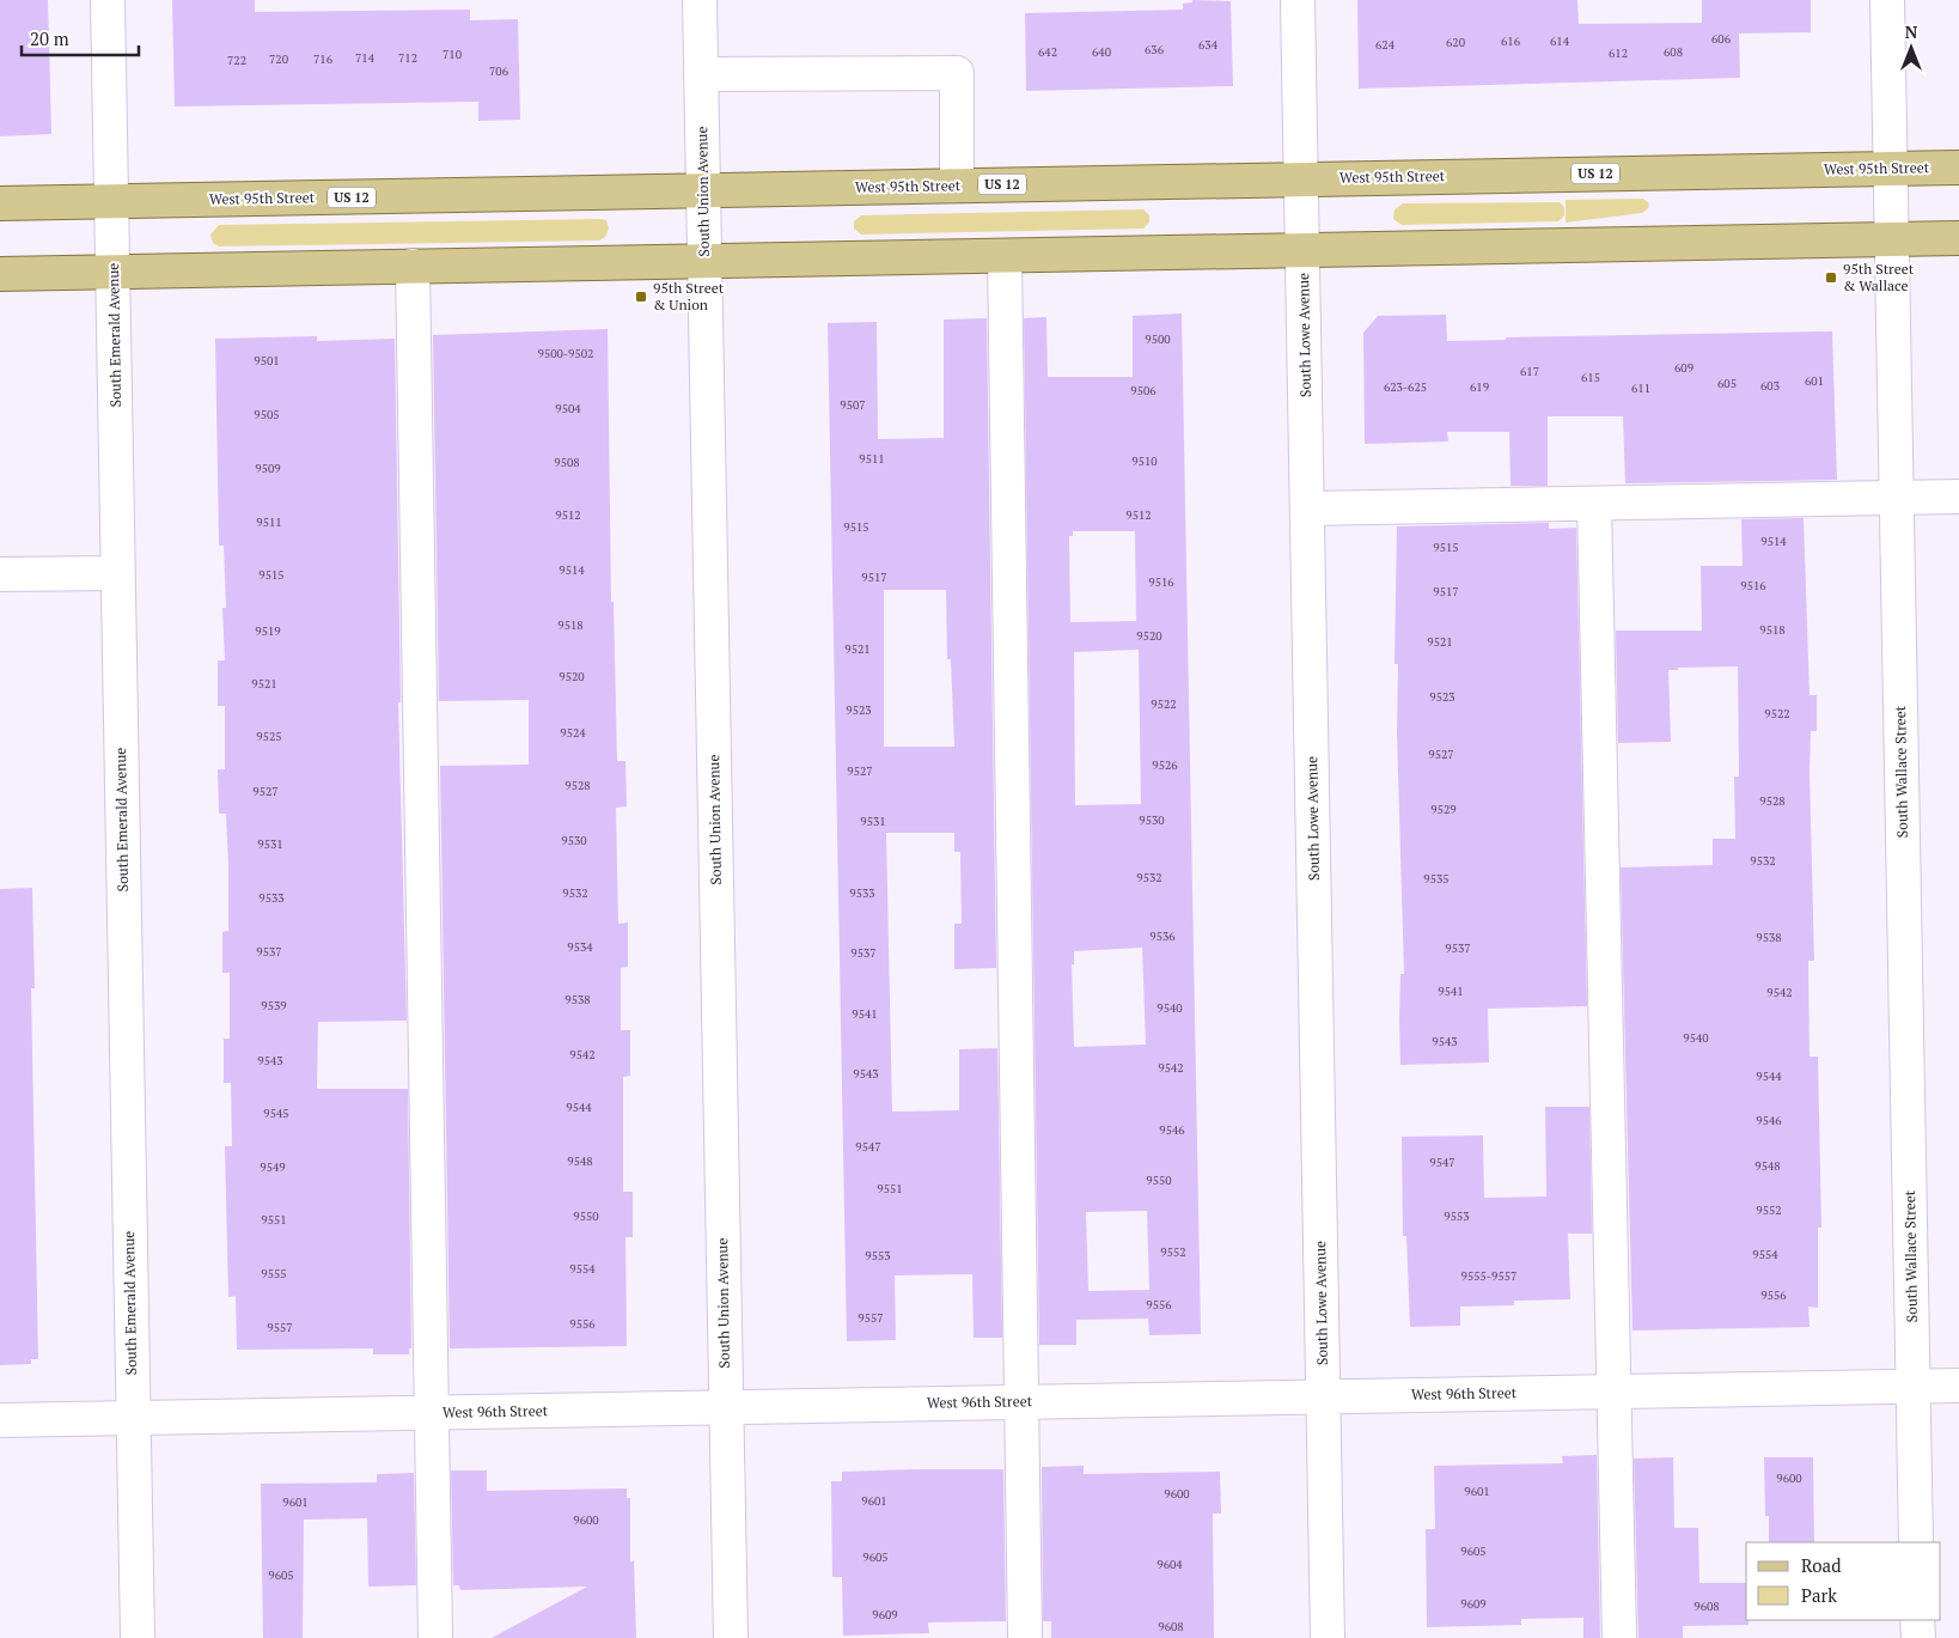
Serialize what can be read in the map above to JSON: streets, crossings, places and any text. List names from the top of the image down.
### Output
{
  "streets": {
    "main road": ["West 95th Street", "US 12"],
    "street": [
      "South Union Avenue",
      "South Emerald Avenue",
      "South Lowe Avenue",
      "South Wallace Street",
      "West 96th Street"
    ]
  },
  "crossings": [
    ["West 95th Street", "South Union Avenue"],
    ["West 95th Street", "South Emerald Avenue"],
    ["West 95th Street", "South Lowe Avenue"],
    ["West 95th Street", "South Wallace Street"],
    ["South Union Avenue", "West 96th Street"],
    ["South Emerald Avenue", "West 96th Street"],
    ["South Lowe Avenue", "West 96th Street"],
    ["South Wallace Street", "West 96th Street"]
  ],
  "places": {
    "transit": ["95th Street & Wallace", "95th Street & Union"]
  },
  "house_numbers": [
    "606",
    "616",
    "614",
    "620",
    "634",
    "624",
    "636",
    "642",
    "640",
    "608",
    "612",
    "710",
    "714",
    "712",
    "720",
    "716",
    "722",
    "706",
    "9500",
    "9500-9502",
    "9501",
    "609",
    "617",
    "615",
    "601",
    "605",
    "603",
    "623-625",
    "619",
    "611",
    "9506",
    "9507",
    "9504",
    "9505",
    "9511",
    "9510",
    "9508",
    "9509",
    "9512",
    "9512",
    "9511",
    "9515",
    "9514",
    "9515",
    "9514",
    "9515",
    "9517",
    "9516",
    "9516",
    "9517",
    "9518",
    "9518",
    "9519",
    "9520",
    "9521",
    "9521",
    "9520",
    "9521",
    "9523",
    "9522",
    "9523",
    "9522",
    "9524",
    "9525",
    "9527",
    "9526",
    "9527",
    "9528",
    "9527",
    "9528",
    "9529",
    "9530",
    "9531",
    "9530",
    "9531",
    "9532",
    "9532",
    "9535",
    "9532",
    "9533",
    "9533",
    "9536",
    "9538",
    "9534",
    "9537",
    "9537",
    "9537",
    "9541",
    "9542",
    "9538",
    "9539",
    "9540",
    "9541",
    "9540",
    "9543",
    "9542",
    "9543",
    "9542",
    "9543",
    "9544",
    "9544",
    "9545",
    "9546",
    "9546",
    "9547",
    "9548",
    "9547",
    "9548",
    "9549",
    "9550",
    "9551",
    "9552",
    "9550",
    "9553",
    "9551",
    "9552",
    "9554",
    "9553",
    "9554",
    "9555",
    "9555-9557",
    "9556",
    "9556",
    "9557",
    "9556",
    "9557",
    "9600",
    "9601",
    "9600",
    "9601",
    "9601",
    "9600",
    "9605",
    "9605",
    "9604",
    "9605",
    "9609",
    "9608",
    "9609",
    "9608"
  ],
  "legend": ["Road", "Park"],
  "scale_bar": "20 m",
  "north": "top"
}
